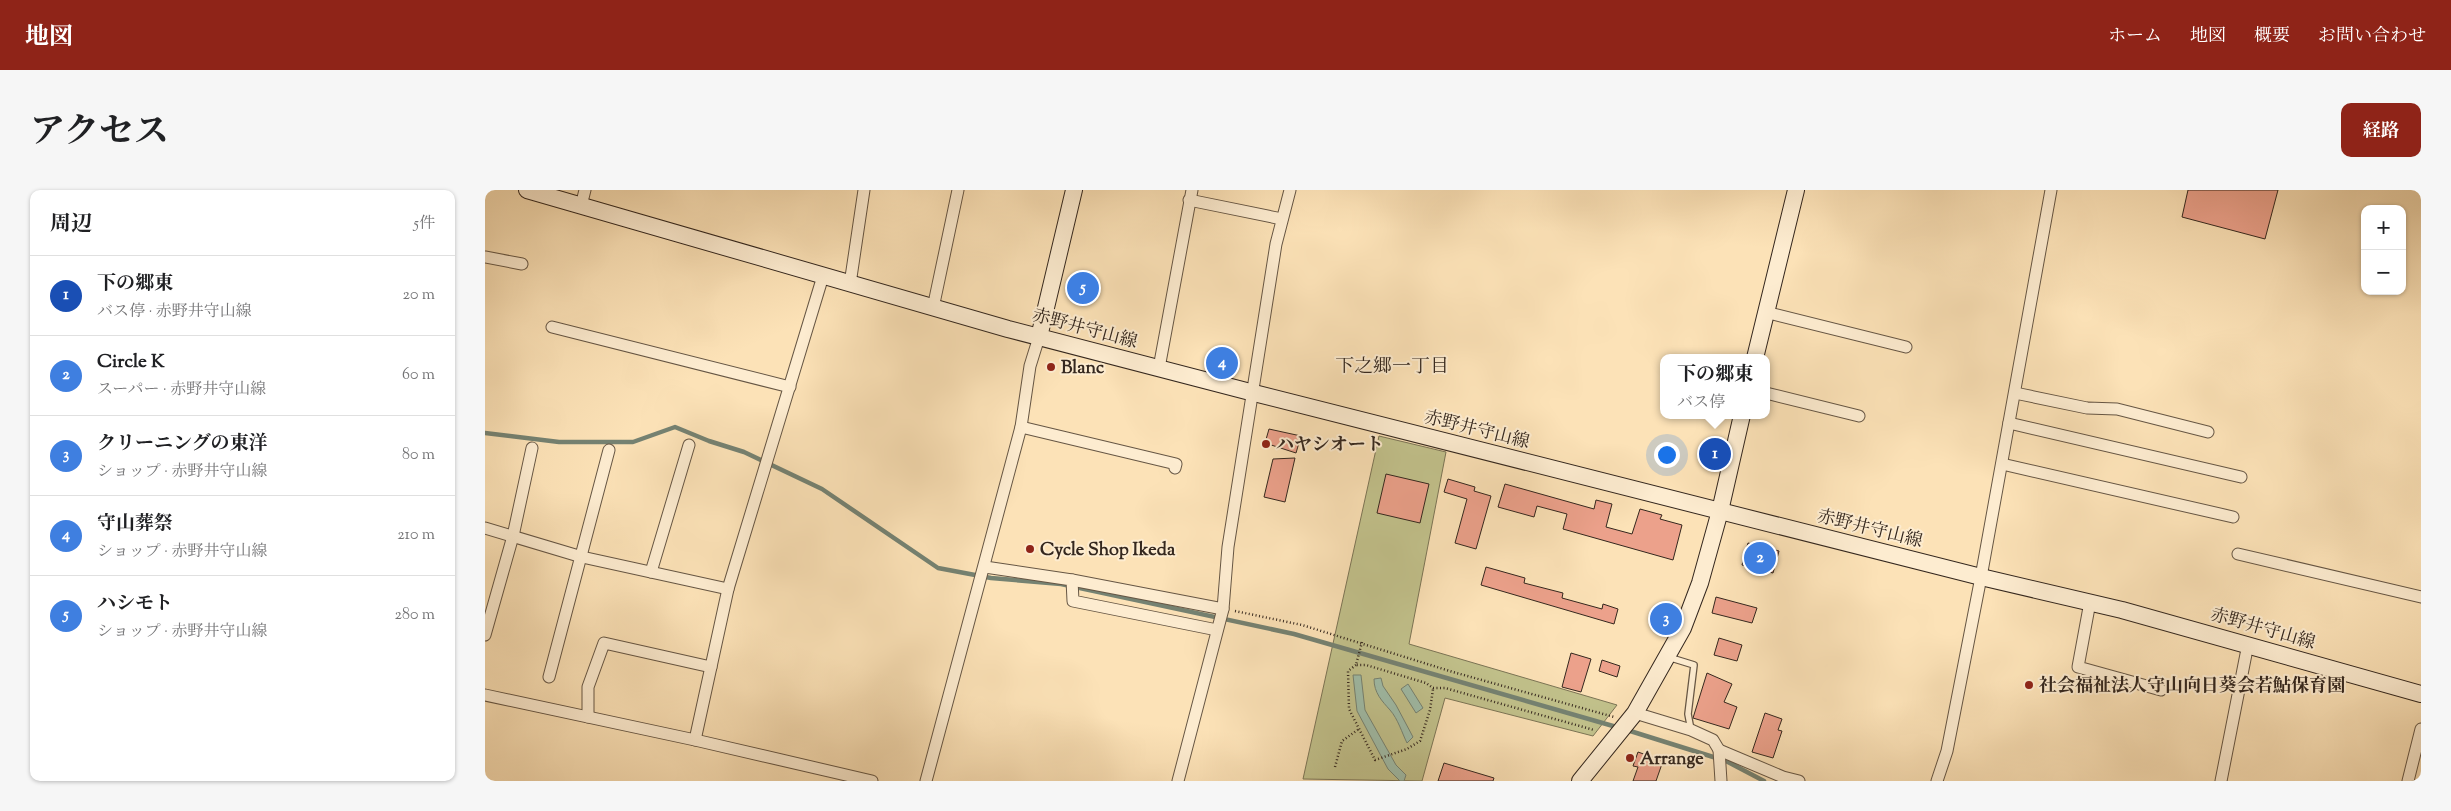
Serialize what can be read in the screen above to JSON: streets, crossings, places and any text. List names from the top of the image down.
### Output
{
  "streets": {
    "main road": ["赤野井守山線"]
  },
  "districts": ["下之郷一丁目"],
  "places": [
    "Blanc",
    "ハヤシオート",
    "Cycle Shop Ikeda",
    "社会福祉法人守山向日葵会若鮎保育園",
    "Arrange"
  ],
  "page": {
    "header": "地図",
    "nav": [
      "ホーム",
      "地図",
      "概要",
      "お問い合わせ"
    ],
    "title": "アクセス",
    "buttons": "経路",
    "heading": ["周辺", "5件"],
    "map_buttons": ["+", "−"],
    "list": [
      {
        "mark": "1",
        "name": "下の郷東",
        "note": "バス停 · 赤野井守山線",
        "value": "20 m"
      },
      {
        "mark": "2",
        "name": "Circle K",
        "note": "スーパー · 赤野井守山線",
        "value": "60 m"
      },
      {
        "mark": "3",
        "name": "クリーニングの東洋",
        "note": "ショップ · 赤野井守山線",
        "value": "80 m"
      },
      {
        "mark": "4",
        "name": "守山葬祭",
        "note": "ショップ · 赤野井守山線",
        "value": "210 m"
      },
      {
        "mark": "5",
        "name": "ハシモト",
        "note": "ショップ · 赤野井守山線",
        "value": "280 m"
      }
    ],
    "pins": [
      "5",
      "4",
      "1",
      "2",
      "3"
    ],
    "popup": ["下の郷東", "バス停"]
  }
}
